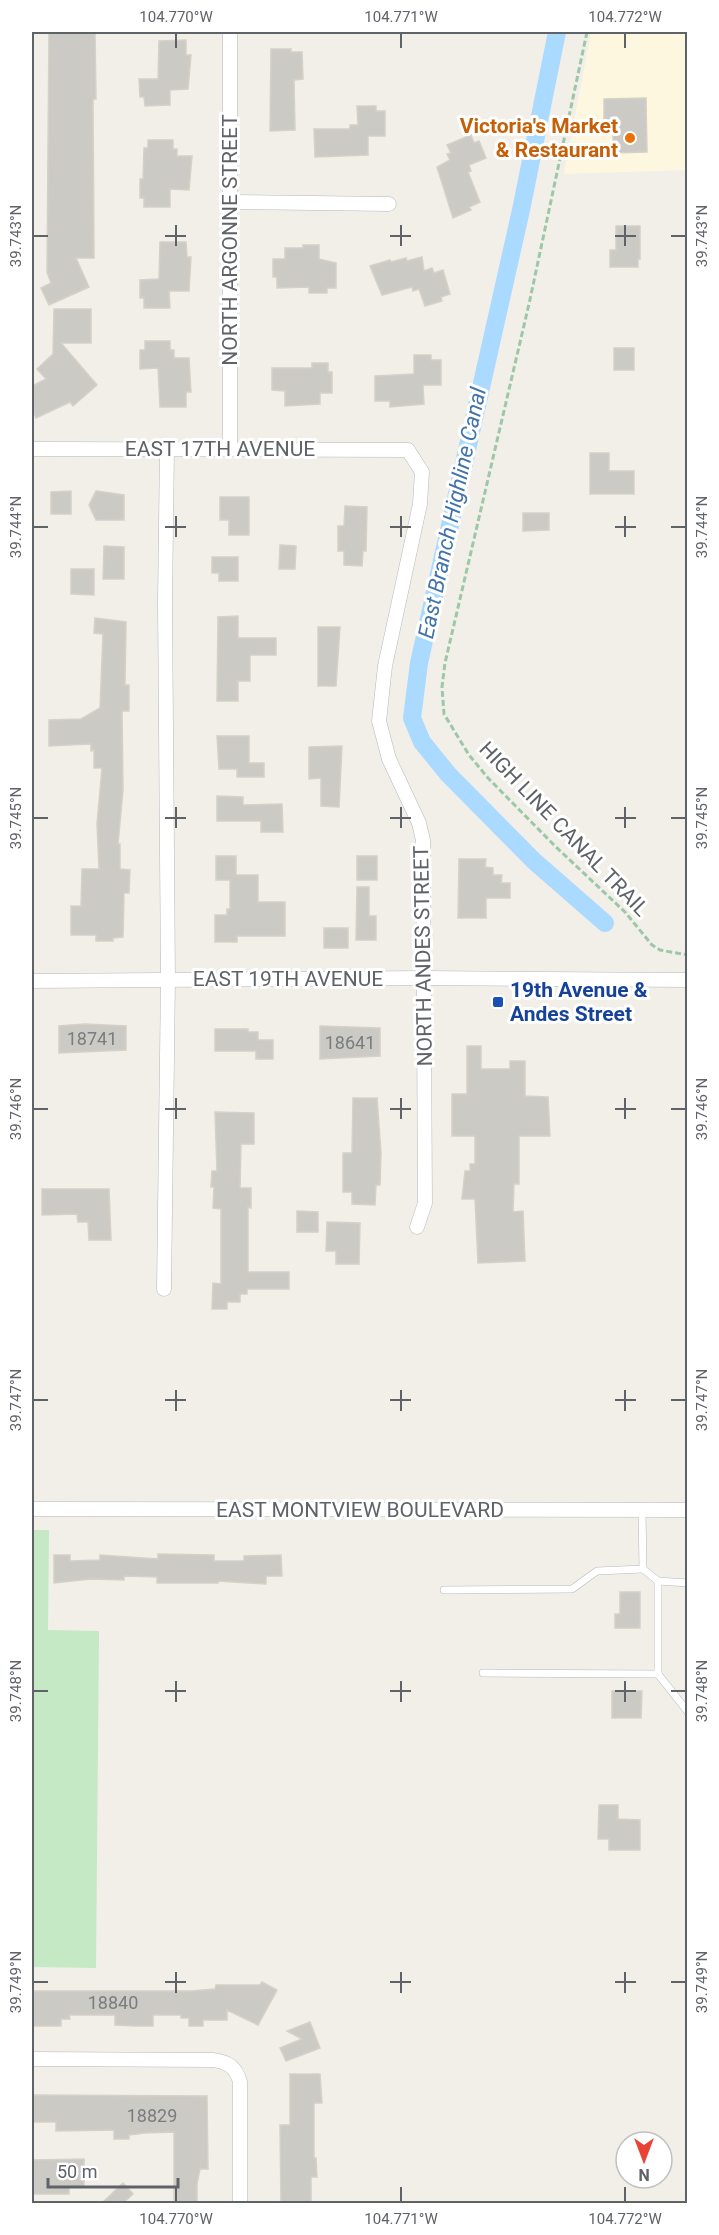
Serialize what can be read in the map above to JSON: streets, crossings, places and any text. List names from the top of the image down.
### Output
{
  "streets": {
    "street": [
      "NORTH ARGONNE STREET",
      "EAST 17TH AVENUE",
      "NORTH ANDES STREET",
      "EAST 19TH AVENUE",
      "EAST MONTVIEW BOULEVARD"
    ],
    "path": ["HIGH LINE CANAL TRAIL"]
  },
  "crossings": [
    ["NORTH ARGONNE STREET", "EAST 17TH AVENUE"],
    ["EAST 17TH AVENUE", "NORTH ANDES STREET"],
    ["NORTH ANDES STREET", "EAST 19TH AVENUE"]
  ],
  "water": ["East Branch Highline Canal"],
  "places": {
    "other": ["Victoria's Market & Restaurant"],
    "transit": ["19th Avenue & Andes Street"]
  },
  "house_numbers": [
    "18741",
    "18641",
    "18840",
    "18829"
  ],
  "scale_bar": "50 m",
  "north": "bottom",
  "coordinates": [
    "104.770°W",
    "104.771°W",
    "104.772°W",
    "39.743°N",
    "39.744°N",
    "39.745°N",
    "39.746°N",
    "39.747°N",
    "39.748°N",
    "39.749°N"
  ]
}
